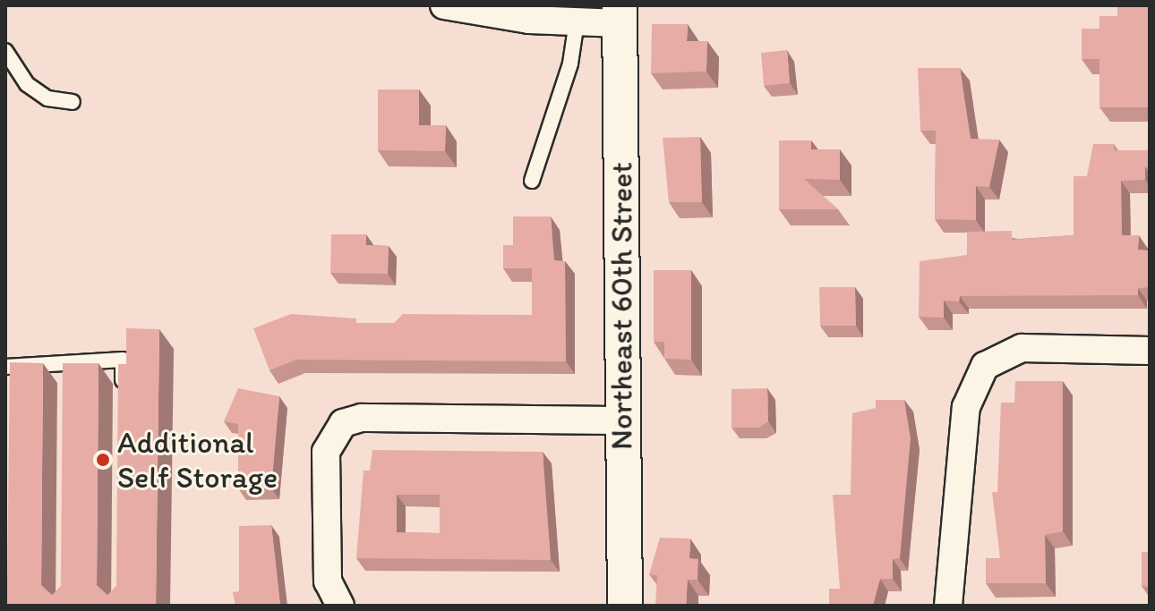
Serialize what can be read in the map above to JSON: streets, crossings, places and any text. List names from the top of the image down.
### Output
{
  "streets": {
    "street": ["Northeast 60th Street"]
  },
  "places": ["Additional Self Storage"]
}
